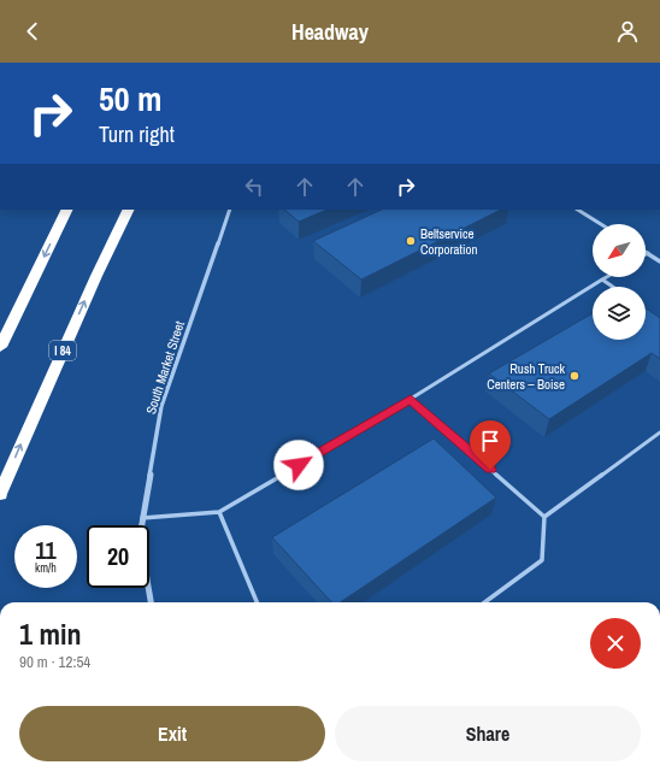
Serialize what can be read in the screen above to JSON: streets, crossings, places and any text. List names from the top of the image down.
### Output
{
  "streets": {
    "highway": ["I 84"],
    "street": ["South Market Street"]
  },
  "places": ["Beltservice Corporation", "Rush Truck Centers – Boise"],
  "north": "bottom left",
  "page": {
    "header": "Headway",
    "turn": ["50 m", "Turn right"],
    "speed": "11 km/h",
    "limit": "20",
    "heading": ["1 min", "90 m · 12:54"],
    "buttons": ["Exit", "Share"]
  }
}
